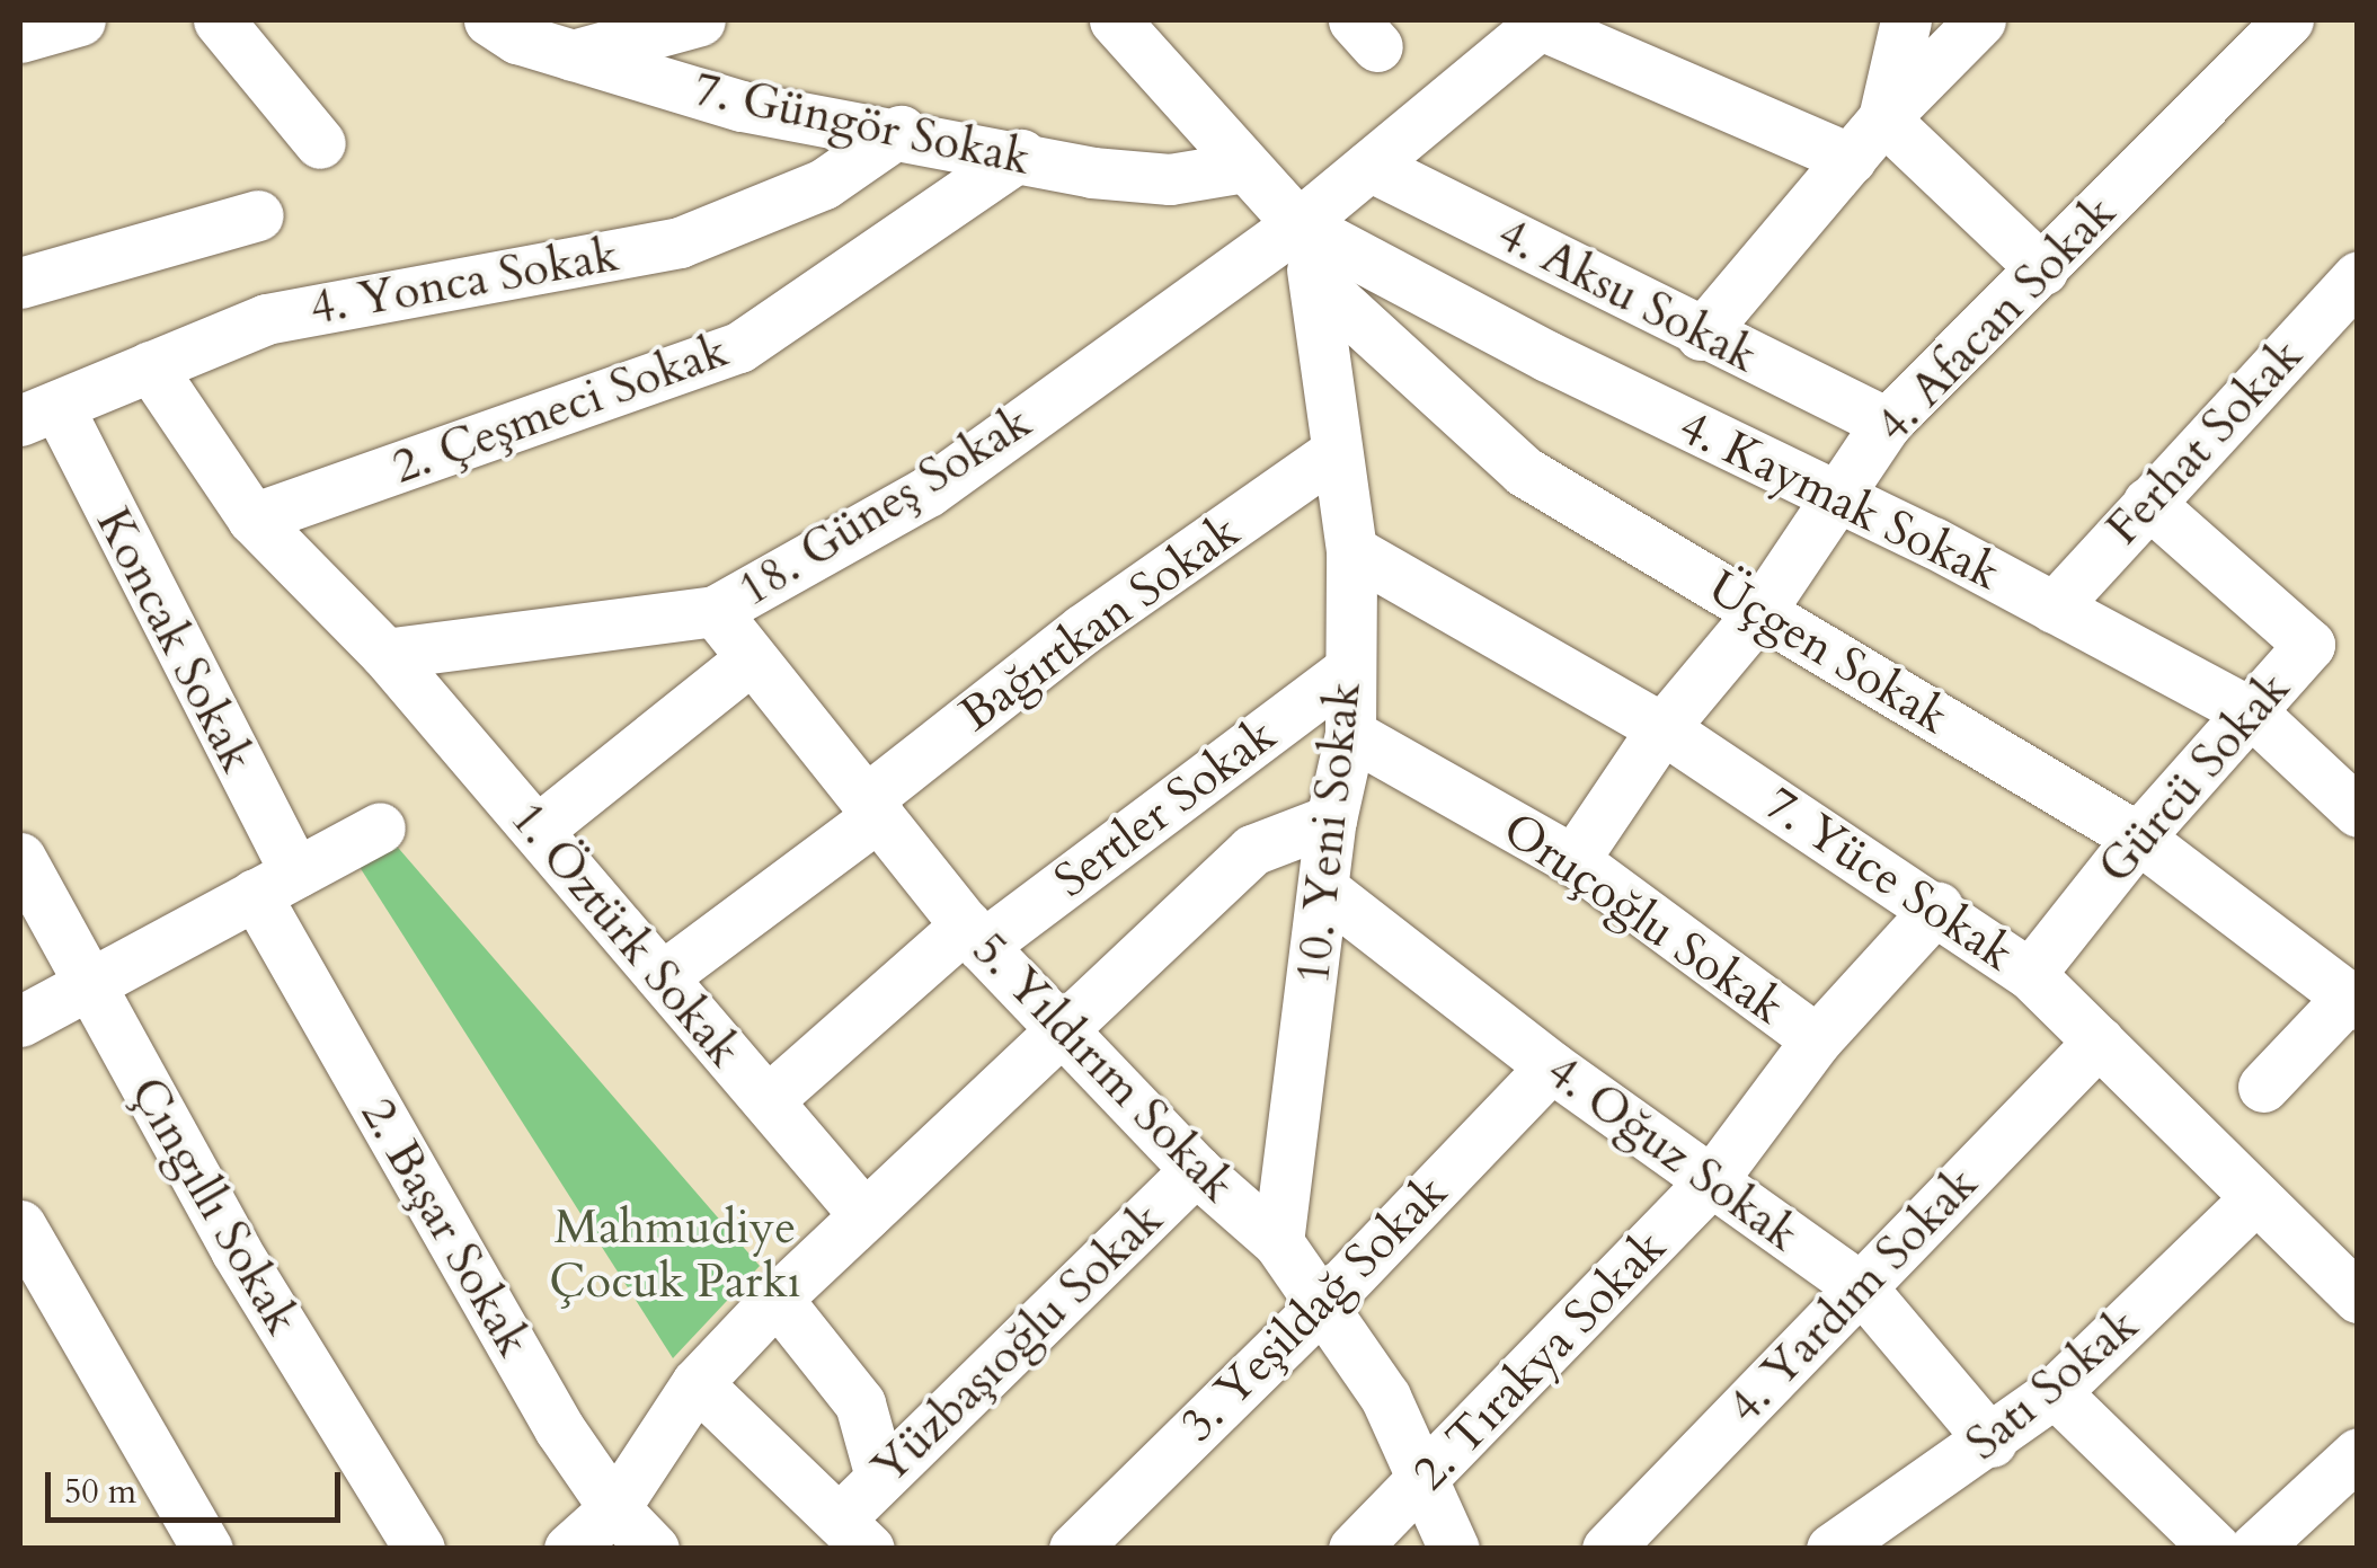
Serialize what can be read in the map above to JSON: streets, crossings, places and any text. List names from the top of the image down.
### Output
{
  "streets": {
    "street": [
      "7. Güngör Sokak",
      "4. Yonca Sokak",
      "4. Aksu Sokak",
      "4. Afacan Sokak",
      "2. Çeşmeci Sokak",
      "Ferhat Sokak",
      "4. Kaymak Sokak",
      "18. Güneş Sokak",
      "Bağırtkan Sokak",
      "Koncak Sokak",
      "Üçgen Sokak",
      "Gürcü Sokak",
      "Sertler Sokak",
      "10. Yeni Sokak",
      "7. Yüce Sokak",
      "Oruçoğlu Sokak",
      "1. Öztürk Sokak",
      "5. Yıldırım Sokak",
      "4. Oğuz Sokak",
      "Çıngıllı Sokak",
      "2. Başar Sokak",
      "4. Yardım Sokak",
      "3. Yeşildağ Sokak",
      "Yüzbaşıoğlu Sokak",
      "2. Tırakya Sokak",
      "Satı Sokak"
    ]
  },
  "crossings": [
    ["7. Güngör Sokak", "4. Yonca Sokak"],
    ["7. Güngör Sokak", "2. Çeşmeci Sokak"],
    ["4. Yonca Sokak", "Koncak Sokak"],
    ["4. Aksu Sokak", "4. Afacan Sokak"],
    ["4. Aksu Sokak", "18. Güneş Sokak"],
    ["4. Afacan Sokak", "4. Kaymak Sokak"],
    ["4. Afacan Sokak", "Üçgen Sokak"],
    ["4. Afacan Sokak", "7. Yüce Sokak"],
    ["4. Afacan Sokak", "Oruçoğlu Sokak"],
    ["Ferhat Sokak", "4. Kaymak Sokak"],
    ["Ferhat Sokak", "Gürcü Sokak"],
    ["4. Kaymak Sokak", "18. Güneş Sokak"],
    ["4. Kaymak Sokak", "Gürcü Sokak"],
    ["4. Kaymak Sokak", "10. Yeni Sokak"],
    ["18. Güneş Sokak", "10. Yeni Sokak"],
    ["18. Güneş Sokak", "1. Öztürk Sokak"],
    ["18. Güneş Sokak", "5. Yıldırım Sokak"],
    ["Bağırtkan Sokak", "10. Yeni Sokak"],
    ["Bağırtkan Sokak", "1. Öztürk Sokak"],
    ["Bağırtkan Sokak", "5. Yıldırım Sokak"],
    ["Koncak Sokak", "2. Başar Sokak"],
    ["Üçgen Sokak", "Gürcü Sokak"],
    ["Üçgen Sokak", "10. Yeni Sokak"],
    ["Gürcü Sokak", "7. Yüce Sokak"],
    ["Sertler Sokak", "10. Yeni Sokak"],
    ["Sertler Sokak", "1. Öztürk Sokak"],
    ["Sertler Sokak", "5. Yıldırım Sokak"],
    ["10. Yeni Sokak", "7. Yüce Sokak"],
    ["10. Yeni Sokak", "Oruçoğlu Sokak"],
    ["10. Yeni Sokak", "5. Yıldırım Sokak"],
    ["10. Yeni Sokak", "4. Oğuz Sokak"],
    ["7. Yüce Sokak", "4. Yardım Sokak"],
    ["7. Yüce Sokak", "2. Tırakya Sokak"],
    ["7. Yüce Sokak", "Satı Sokak"],
    ["Oruçoğlu Sokak", "2. Tırakya Sokak"],
    ["5. Yıldırım Sokak", "3. Yeşildağ Sokak"],
    ["5. Yıldırım Sokak", "Yüzbaşıoğlu Sokak"],
    ["5. Yıldırım Sokak", "2. Tırakya Sokak"],
    ["4. Oğuz Sokak", "4. Yardım Sokak"],
    ["4. Oğuz Sokak", "3. Yeşildağ Sokak"],
    ["4. Oğuz Sokak", "2. Tırakya Sokak"],
    ["4. Oğuz Sokak", "Satı Sokak"]
  ],
  "parks": ["Mahmudiye Çocuk Parkı"],
  "scale_bar": "50 m"
}
